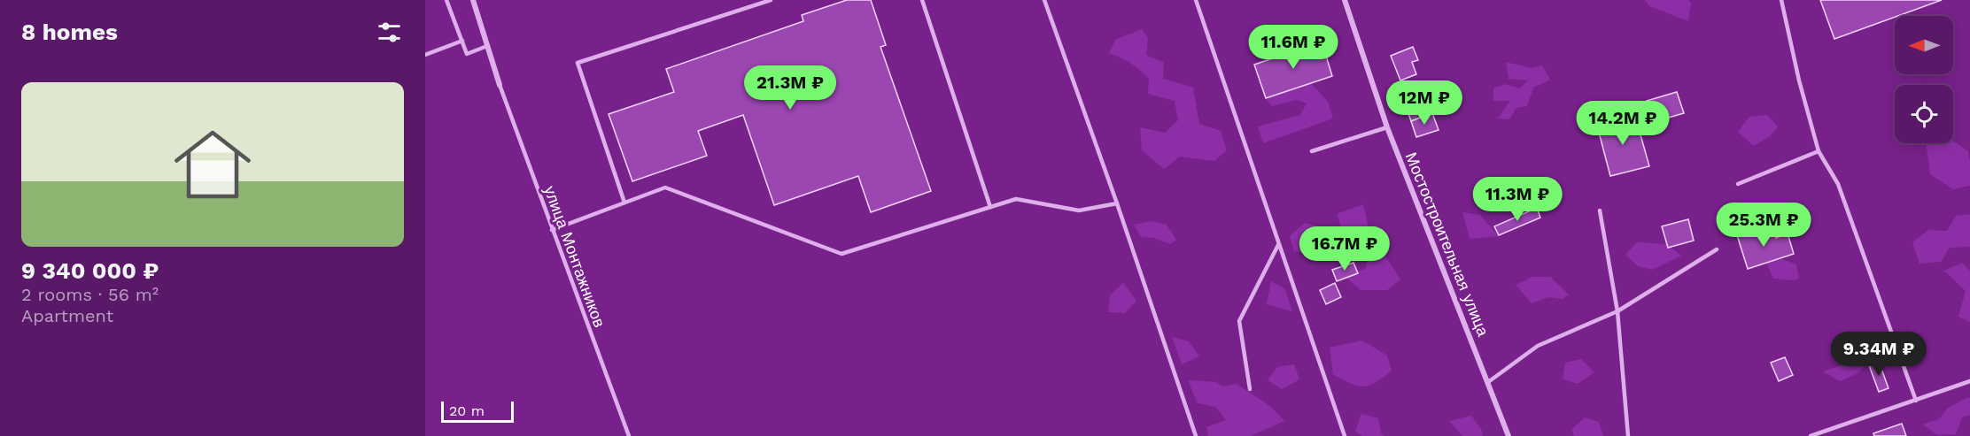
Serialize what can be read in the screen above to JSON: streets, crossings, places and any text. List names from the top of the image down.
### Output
{
  "streets": {
    "street": ["Мостостроительная улица"],
    "lane": ["улица Монтажников"]
  },
  "scale_bar": "20 m",
  "north": "left",
  "page": {
    "heading": "8 homes",
    "price": [
      "11.6M ₽",
      "21.3M ₽",
      "12M ₽",
      "14.2M ₽",
      "11.3M ₽",
      "25.3M ₽",
      "16.7M ₽",
      "9.34M ₽"
    ],
    "list": [
      {
        "name": "9 340 000 ₽",
        "note": "2 rooms · 56 m² · Apartment"
      }
    ],
    "scale": "20 m"
  }
}
